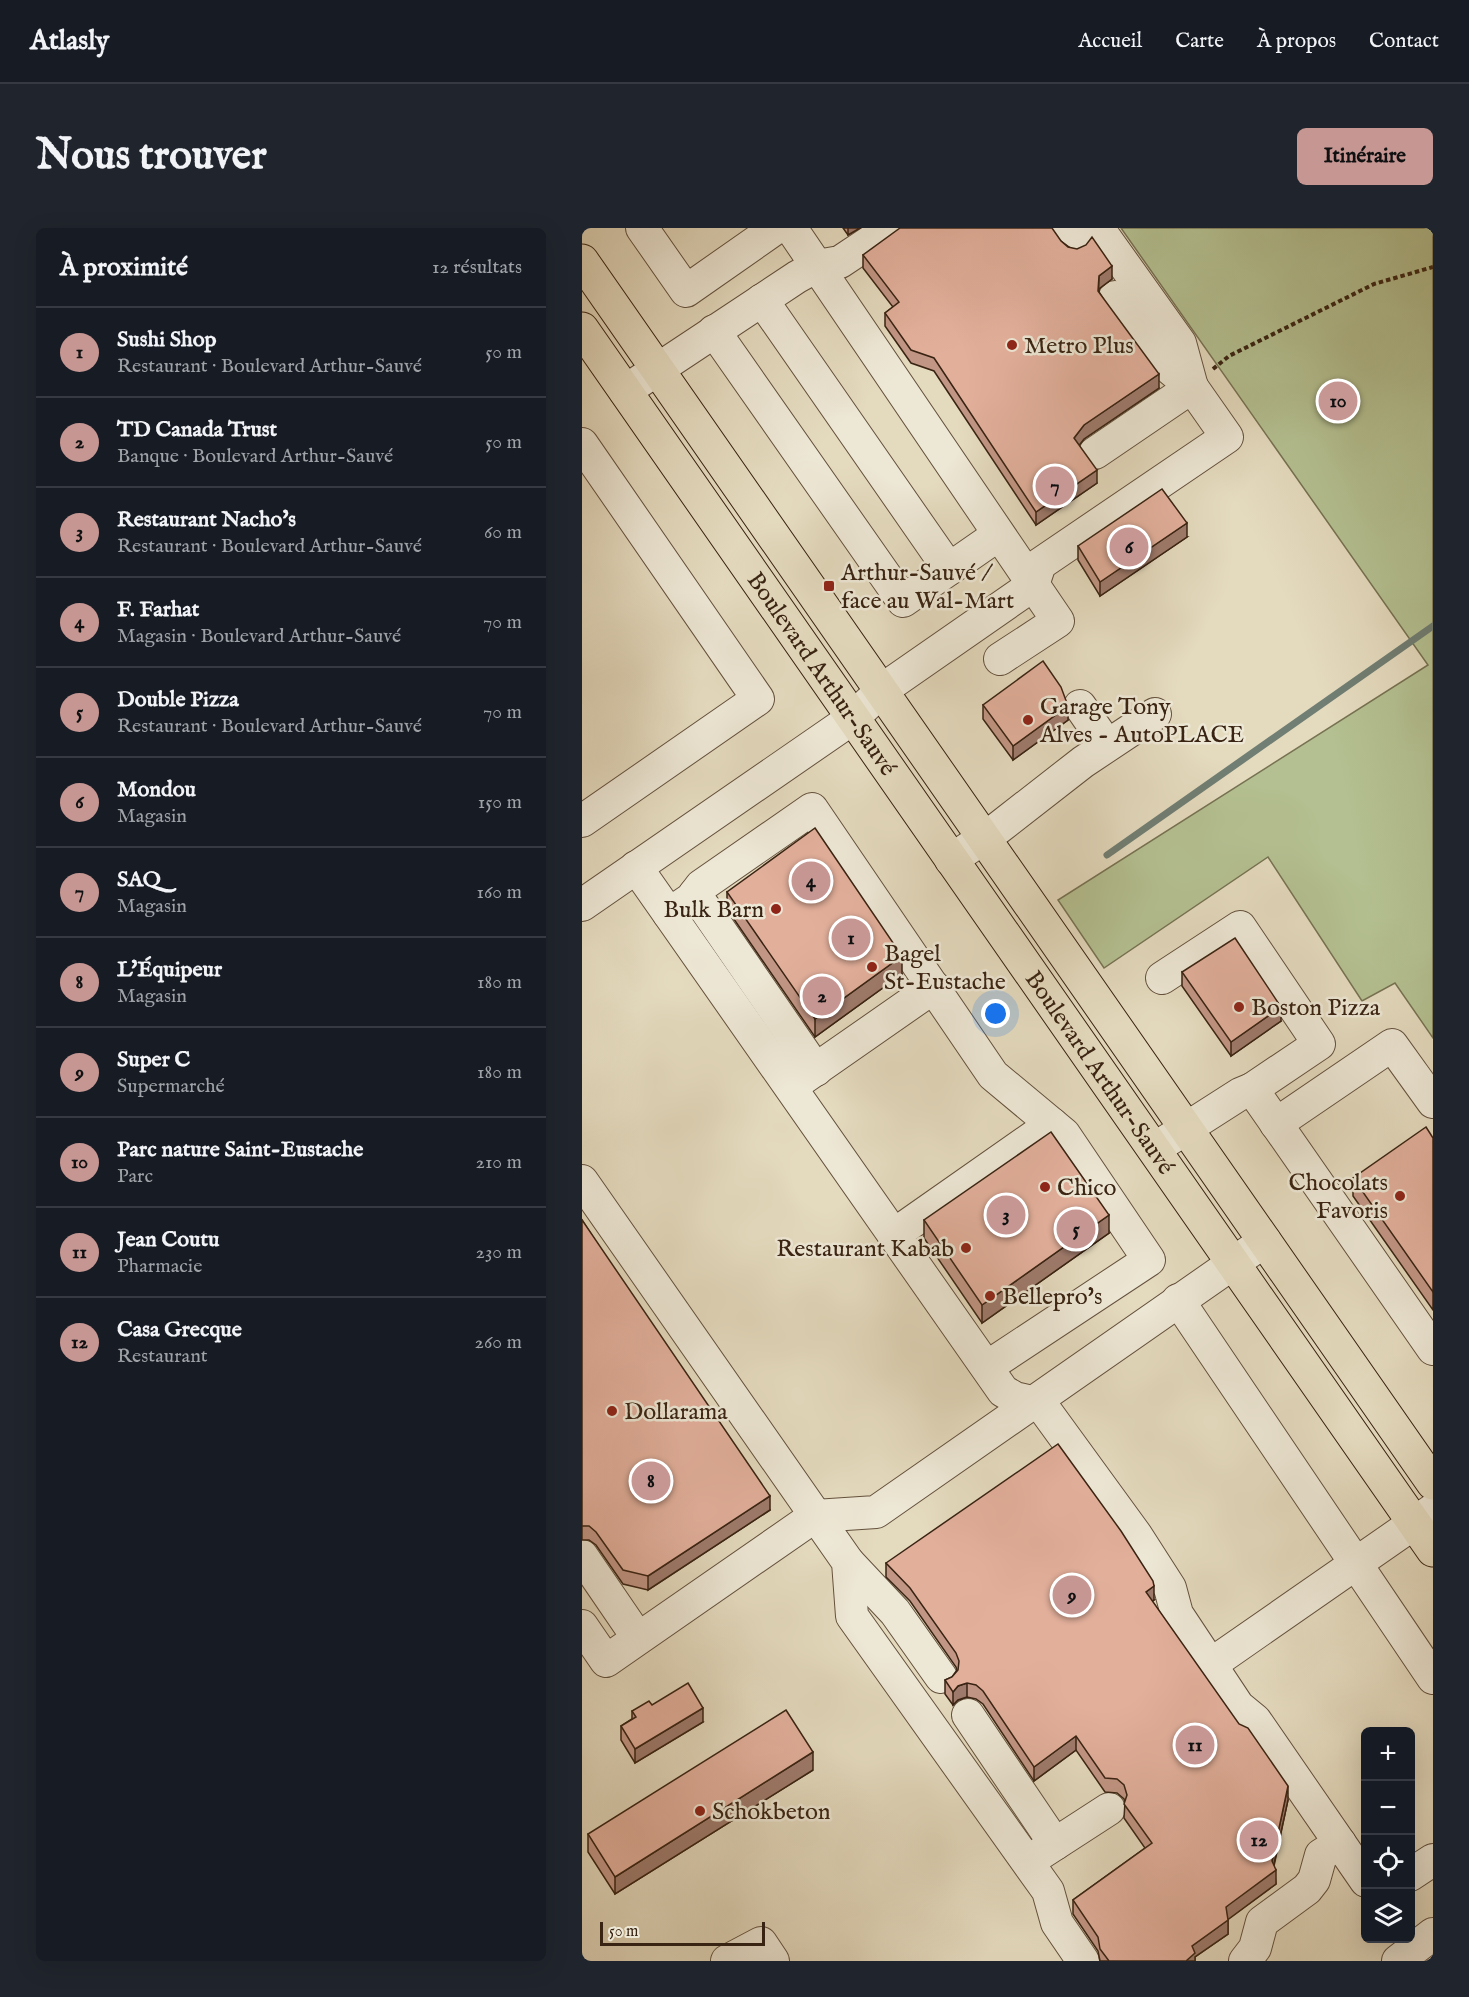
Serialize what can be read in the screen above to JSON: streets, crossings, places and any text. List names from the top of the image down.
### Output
{
  "streets": {
    "main road": ["Boulevard Arthur-Sauvé"]
  },
  "places": {
    "other": [
      "Metro Plus",
      "Garage Tony Alves - AutoPLACE",
      "Bulk Barn",
      "Bagel St-Eustache",
      "Boston Pizza",
      "Chico",
      "Chocolats Favoris",
      "Restaurant Kabab",
      "Bellepro's",
      "Dollarama",
      "Schokbeton"
    ],
    "transit": ["Arthur-Sauvé / face au Wal-Mart"]
  },
  "scale_bar": "50 m",
  "page": {
    "header": "Atlasly",
    "nav": [
      "Accueil",
      "Carte",
      "À propos",
      "Contact"
    ],
    "buttons": "Itinéraire",
    "title": "Nous trouver",
    "heading": ["À proximité", "12 résultats"],
    "list": [
      {
        "mark": "1",
        "name": "Sushi Shop",
        "note": "Restaurant · Boulevard Arthur-Sauvé",
        "value": "50 m"
      },
      {
        "mark": "2",
        "name": "TD Canada Trust",
        "note": "Banque · Boulevard Arthur-Sauvé",
        "value": "50 m"
      },
      {
        "mark": "3",
        "name": "Restaurant Nacho's",
        "note": "Restaurant · Boulevard Arthur-Sauvé",
        "value": "60 m"
      },
      {
        "mark": "4",
        "name": "F. Farhat",
        "note": "Magasin · Boulevard Arthur-Sauvé",
        "value": "70 m"
      },
      {
        "mark": "5",
        "name": "Double Pizza",
        "note": "Restaurant · Boulevard Arthur-Sauvé",
        "value": "70 m"
      },
      {
        "mark": "6",
        "name": "Mondou",
        "note": "Magasin",
        "value": "150 m"
      },
      {
        "mark": "7",
        "name": "SAQ",
        "note": "Magasin",
        "value": "160 m"
      },
      {
        "mark": "8",
        "name": "L'Équipeur",
        "note": "Magasin",
        "value": "180 m"
      },
      {
        "mark": "9",
        "name": "Super C",
        "note": "Supermarché",
        "value": "180 m"
      },
      {
        "mark": "10",
        "name": "Parc nature Saint-Eustache",
        "note": "Parc",
        "value": "210 m"
      },
      {
        "mark": "11",
        "name": "Jean Coutu",
        "note": "Pharmacie",
        "value": "230 m"
      },
      {
        "mark": "12",
        "name": "Casa Grecque",
        "note": "Restaurant",
        "value": "260 m"
      }
    ],
    "pins": [
      "10",
      "7",
      "6",
      "4",
      "1",
      "2",
      "3",
      "5",
      "8",
      "9",
      "11",
      "12"
    ],
    "map_buttons": ["+", "−"],
    "scale": "50 m"
  }
}
